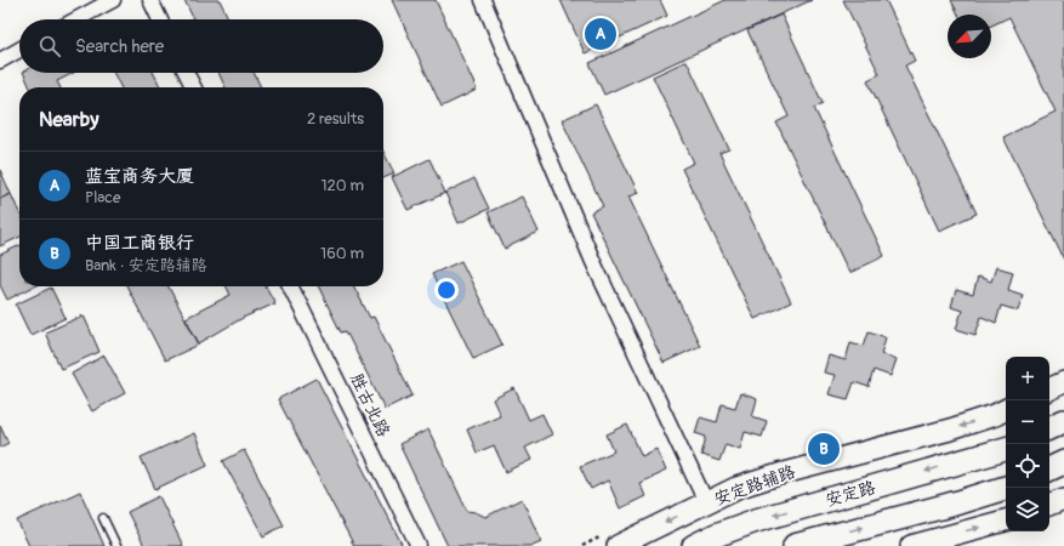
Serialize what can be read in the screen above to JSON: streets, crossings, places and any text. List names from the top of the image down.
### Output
{
  "streets": {
    "main road": ["安定路"],
    "street": ["胜古北路", "安定路辅路"]
  },
  "one_way": ["安定路辅路"],
  "north": "bottom left",
  "page": {
    "pins": ["A", "B"],
    "search": "Search here",
    "heading": ["Nearby", "2 results"],
    "list": [
      {
        "mark": "A",
        "name": "蓝宝商务大厦",
        "note": "Place",
        "value": "120 m"
      },
      {
        "mark": "B",
        "name": "中国工商银行",
        "note": "Bank · 安定路辅路",
        "value": "160 m"
      }
    ],
    "map_buttons": ["+", "−"]
  }
}
